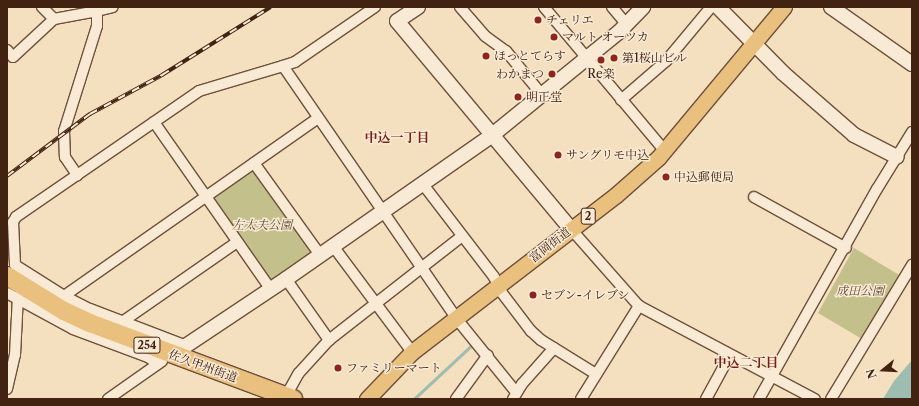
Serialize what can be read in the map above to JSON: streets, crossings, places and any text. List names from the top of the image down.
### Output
{
  "streets": {
    "highway": ["254", "佐久甲州街道"],
    "main road": ["2", "富岡街道"]
  },
  "districts": ["中込一丁目", "中込二丁目"],
  "parks": ["左太夫公園", "成田公園"],
  "places": [
    "チェリエ",
    "マルト オーツカ",
    "ほっとてらす",
    "第1桜山ビル",
    "Re楽",
    "わかまつ",
    "明正堂",
    "サングリモ中込",
    "中込郵便局",
    "セブン-イレブン",
    "ファミリーマート"
  ],
  "north": "left"
}
